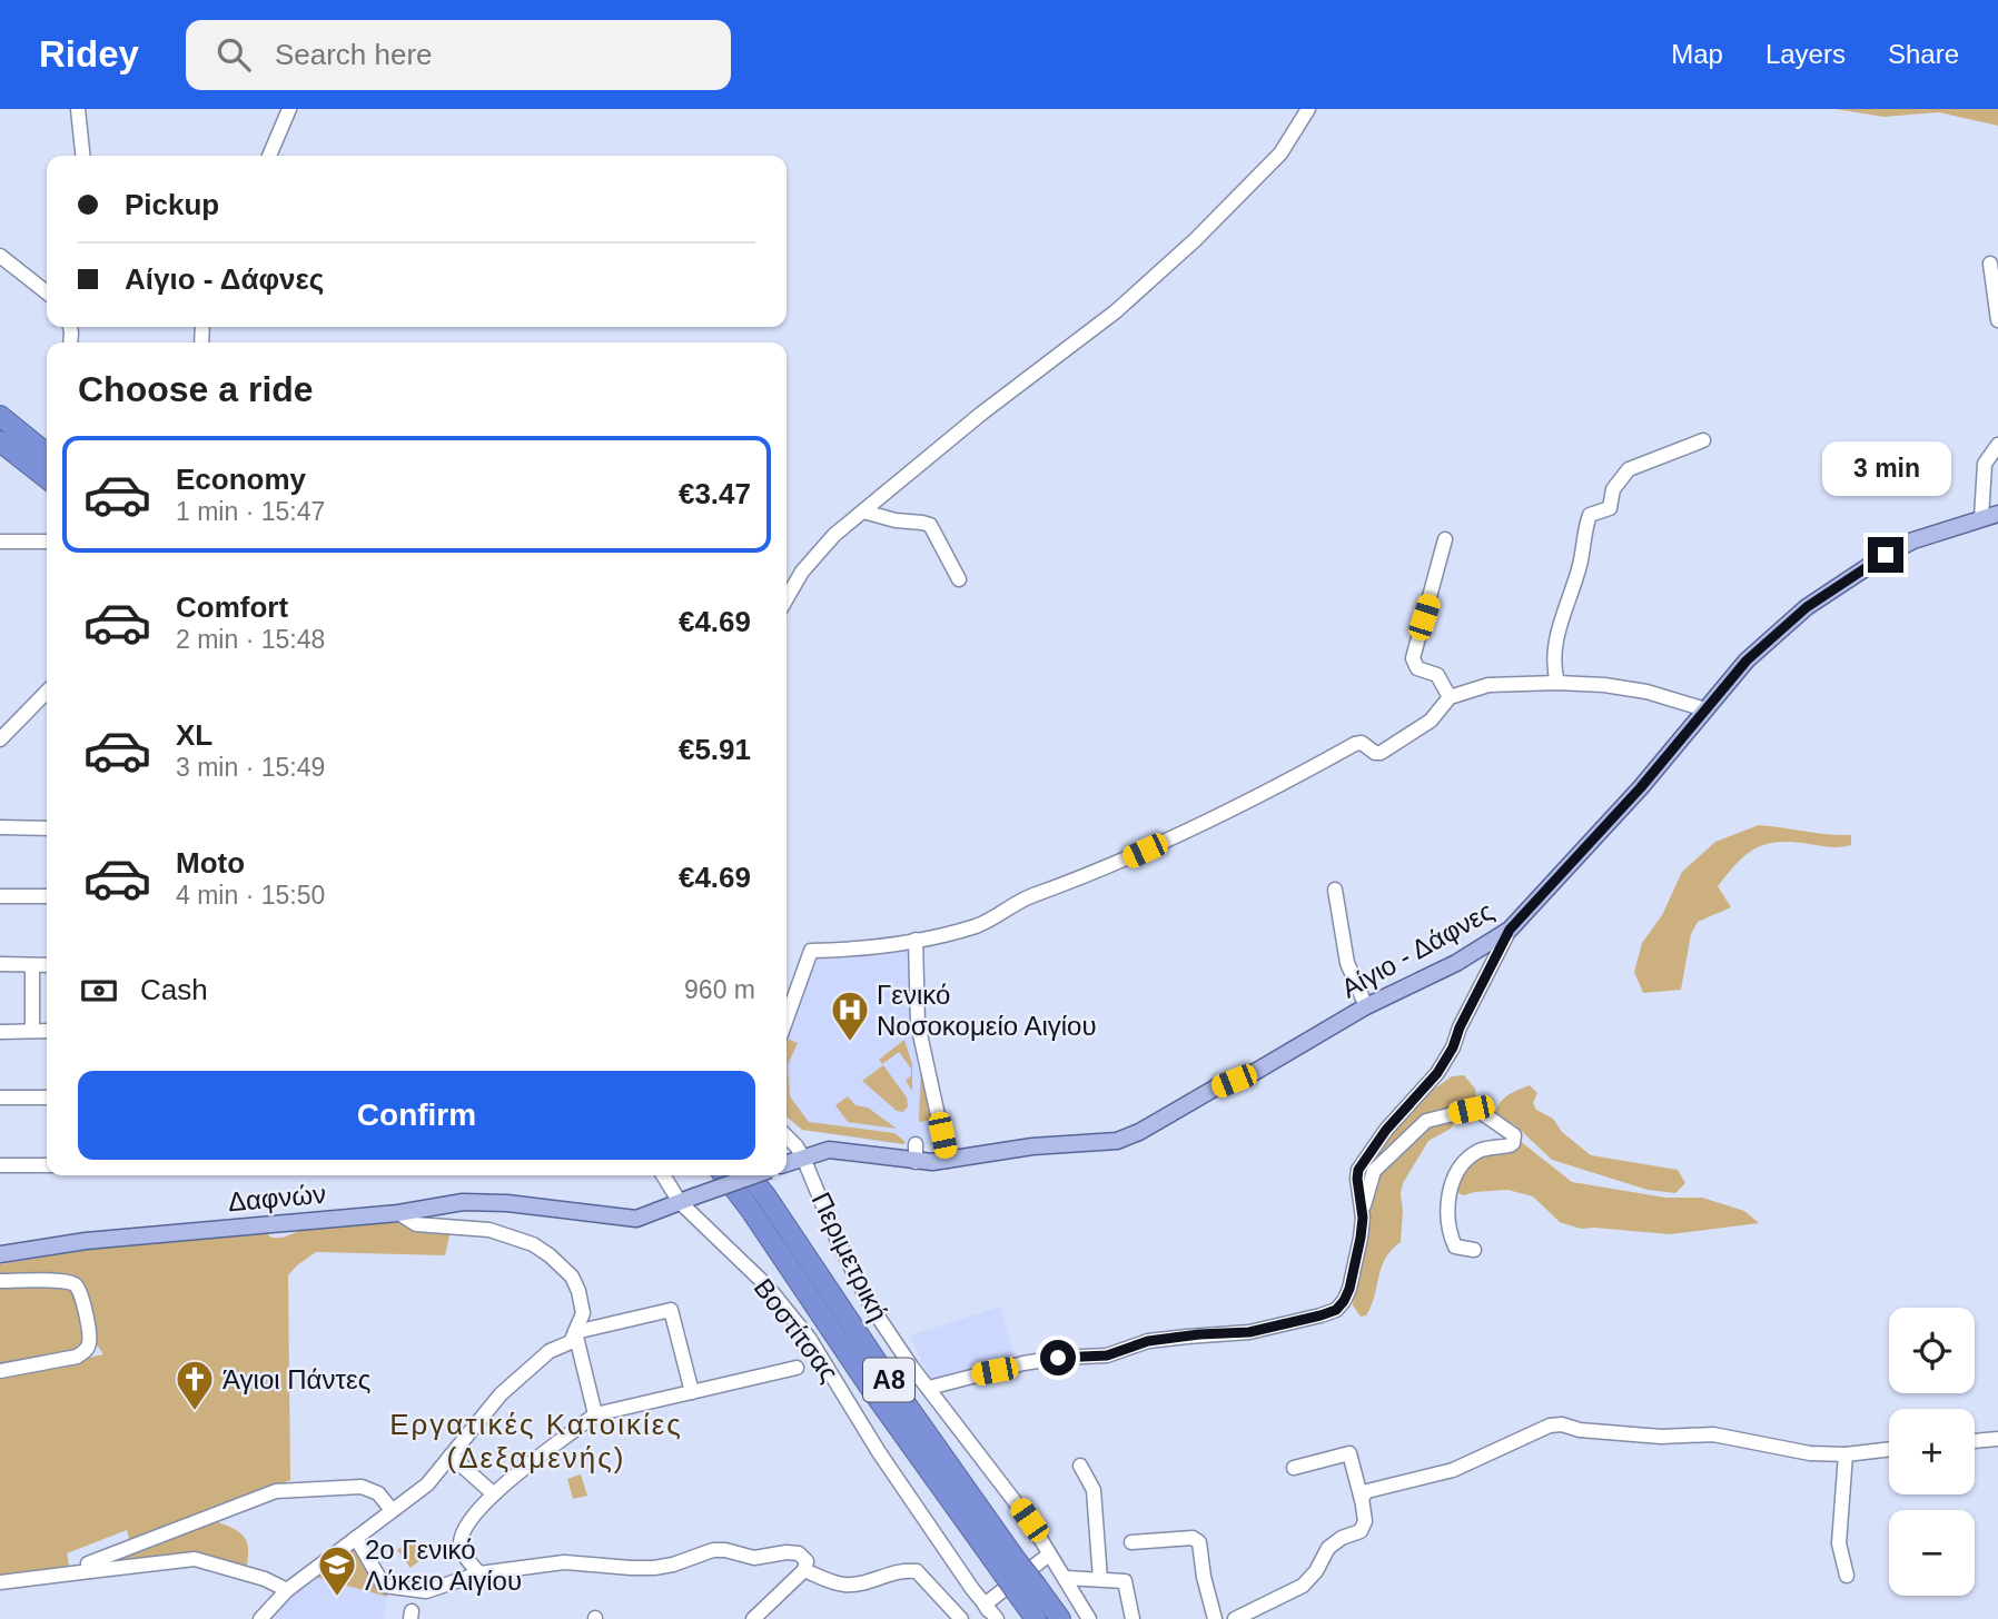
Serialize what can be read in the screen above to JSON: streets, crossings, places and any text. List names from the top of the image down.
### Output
{
  "streets": {
    "highway": ["Α8"],
    "main road": ["Αίγιο - Δάφνες", "Δαφνών"],
    "street": ["Περιμετρική", "Βοστίτσας"]
  },
  "crossings": [
    ["Αίγιο - Δάφνες", "Περιμετρική"],
    ["Δαφνών", "Βοστίτσας"]
  ],
  "districts": ["Εργατικές Κατοικίες (Δεξαμενής)"],
  "places": {
    "hospital": ["Γενικό Νοσοκομείο Αιγίου"],
    "church": ["Άγιοι Πάντες"],
    "school or university": ["2ο Γενικό Λύκειο Αιγίου"]
  },
  "page": {
    "header": "Ridey",
    "search": "Search here",
    "nav": ["Map", "Layers", "Share"],
    "banner": ["Pickup", "Αίγιο - Δάφνες"],
    "heading": "Choose a ride",
    "list": [
      {
        "name": "Economy",
        "note": "1 min · 15:47",
        "value": "€3.47"
      },
      {
        "name": "Comfort",
        "note": "2 min · 15:48",
        "value": "€4.69"
      },
      {
        "name": "XL",
        "note": "3 min · 15:49",
        "value": "€5.91"
      },
      {
        "name": "Moto",
        "note": "4 min · 15:50",
        "value": "€4.69"
      }
    ],
    "bubble": "3 min",
    "pay": ["Cash", "960 m"],
    "buttons": "Confirm",
    "map_buttons": ["+", "−"]
  }
}
